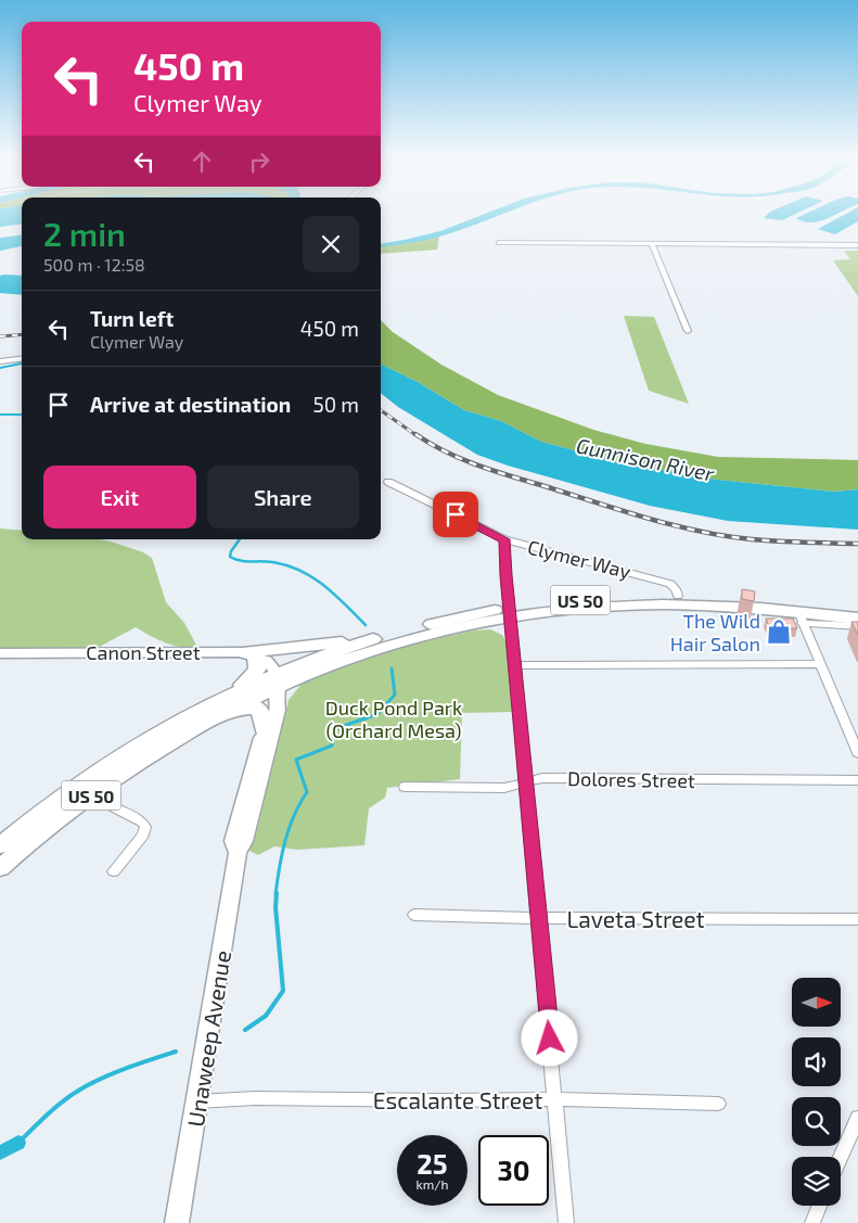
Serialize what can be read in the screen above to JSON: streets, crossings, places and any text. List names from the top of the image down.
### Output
{
  "streets": {
    "highway": ["US 50"],
    "main road": ["Unaweep Avenue"],
    "street": [
      "Clymer Way",
      "Canon Street",
      "Dolores Street",
      "Laveta Street",
      "Escalante Street"
    ]
  },
  "crossings": [
    ["Clymer Way", "US 50"],
    ["US 50", "Canon Street"],
    ["US 50", "Unaweep Avenue"],
    ["Canon Street", "Unaweep Avenue"],
    ["Unaweep Avenue", "Escalante Street"]
  ],
  "water": ["Gunnison River"],
  "parks": ["Duck Pond Park (Orchard Mesa)"],
  "places": {
    "shop": ["The Wild Hair Salon"]
  },
  "north": "right",
  "page": {
    "turn": ["450 m", "Clymer Way"],
    "heading": ["2 min", "500 m · 12:58"],
    "list": [
      {
        "name": "Turn left",
        "note": "Clymer Way",
        "value": "450 m"
      },
      {
        "name": "Arrive at destination",
        "value": "50 m"
      }
    ],
    "buttons": ["Exit", "Share"],
    "speed": "25 km/h",
    "limit": "30"
  }
}
